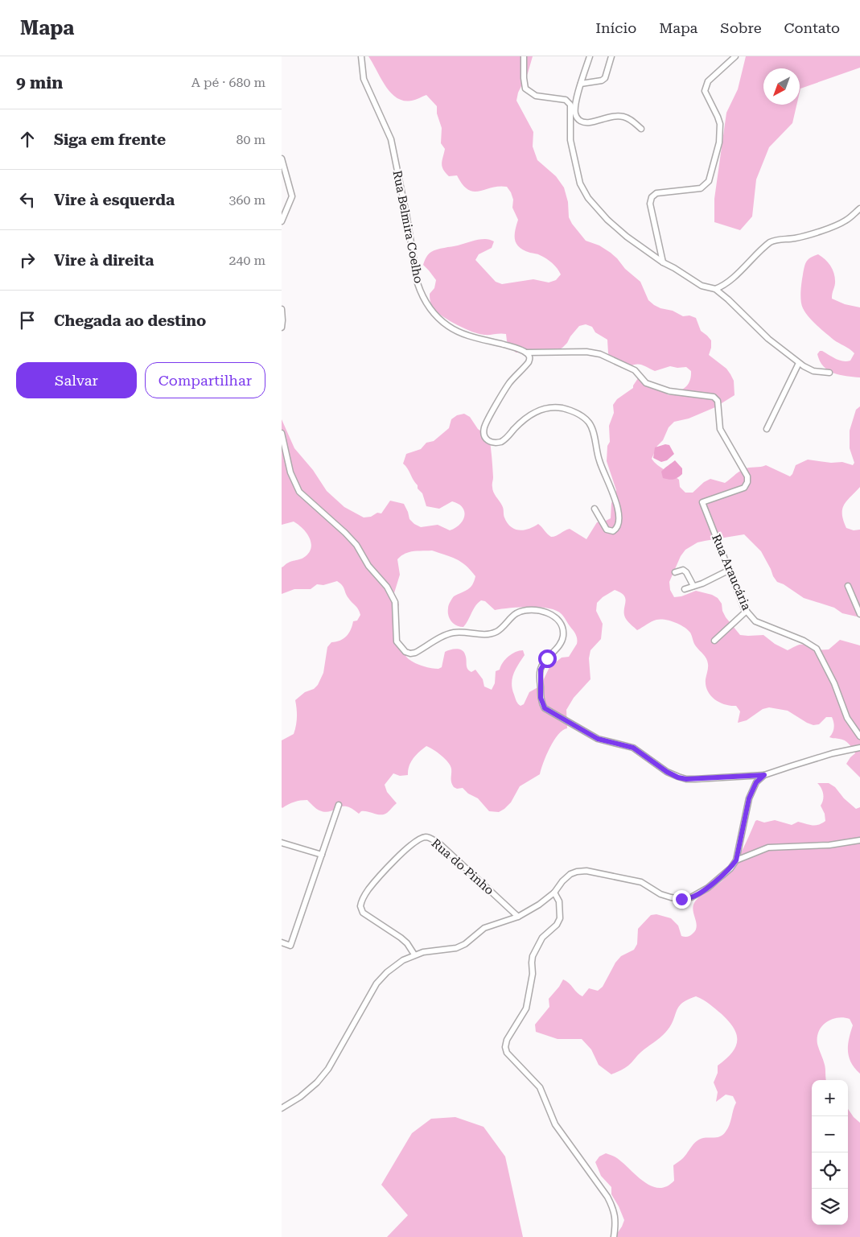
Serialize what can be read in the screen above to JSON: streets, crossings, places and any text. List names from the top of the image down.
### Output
{
  "streets": {
    "street": ["Rua Belmira Coelho", "Rua Araucária", "Rua do Pinho"]
  },
  "crossings": [
    ["Rua Belmira Coelho", "Rua Araucária"]
  ],
  "north": "bottom left",
  "page": {
    "header": "Mapa",
    "nav": [
      "Início",
      "Mapa",
      "Sobre",
      "Contato"
    ],
    "heading": ["9 min", "A pé · 680 m"],
    "list": [
      ["Siga em frente", "80 m"],
      ["Vire à esquerda", "360 m"],
      ["Vire à direita", "240 m"],
      "Chegada ao destino"
    ],
    "buttons": ["Salvar", "Compartilhar"],
    "map_buttons": ["+", "−"]
  }
}
